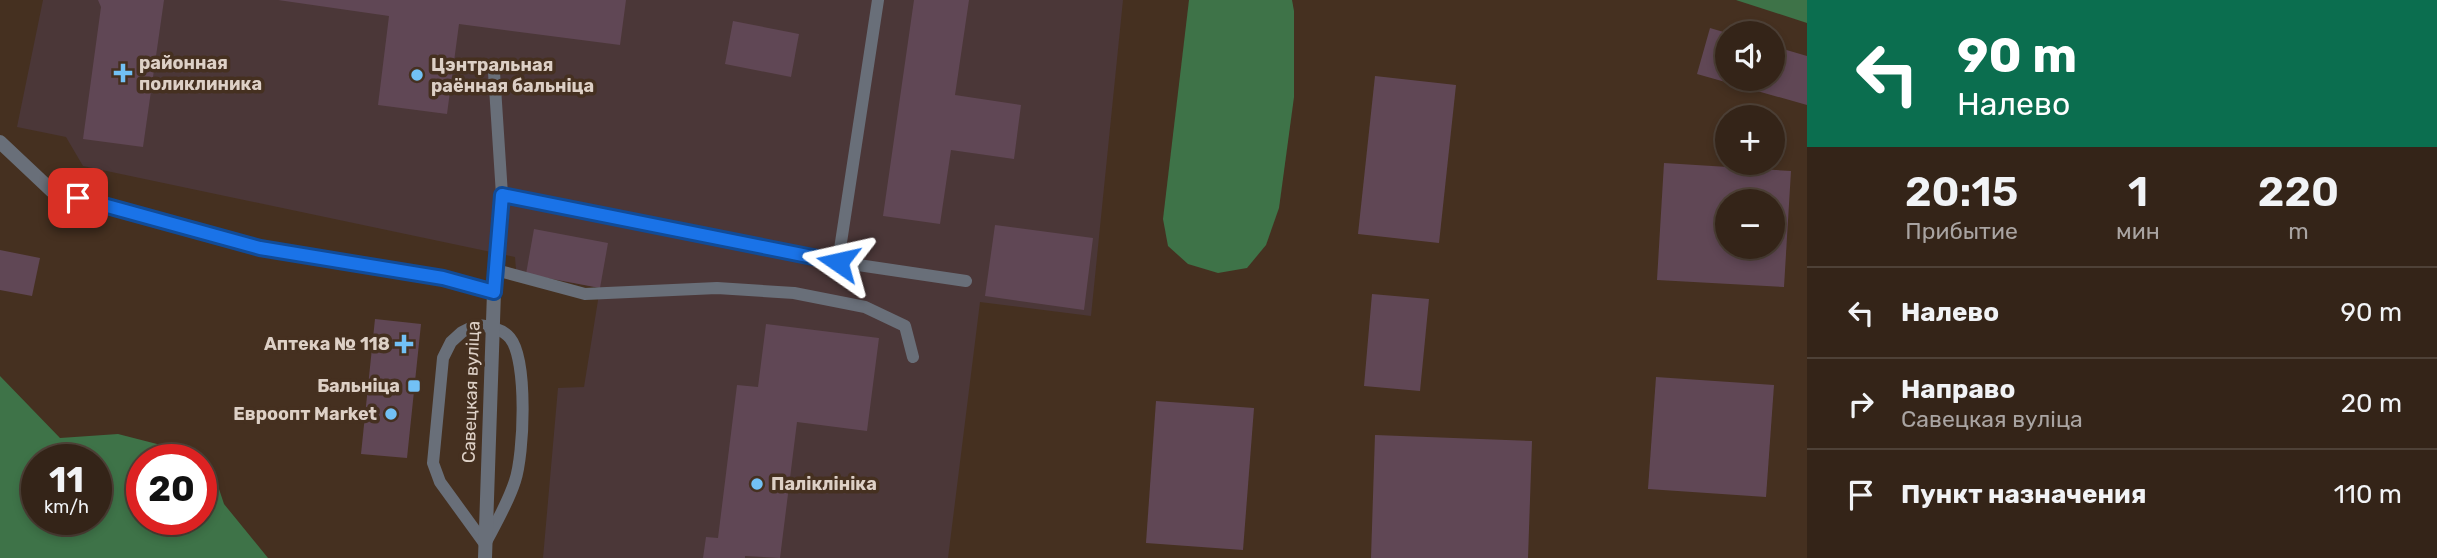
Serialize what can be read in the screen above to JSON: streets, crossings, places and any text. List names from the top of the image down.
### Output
{
  "streets": {
    "street": ["Савецкая вуліца"]
  },
  "places": {
    "health": ["районная поликлиника", "Аптека № 118"],
    "other": ["Цэнтральная раённая бальніца", "Евроопт Market", "Паліклініка"],
    "transit": ["Бальніца"]
  },
  "page": {
    "turn": ["90 m", "Налево"],
    "map_buttons": ["+", "−"],
    "eta": [
      "20:15",
      "Прибытие",
      "1",
      "мин",
      "220",
      "m"
    ],
    "list": [
      {
        "name": "Налево",
        "value": "90 m"
      },
      {
        "name": "Направо",
        "note": "Савецкая вуліца",
        "value": "20 m"
      },
      {
        "name": "Пункт назначения",
        "value": "110 m"
      }
    ],
    "speed": "11 km/h",
    "limit": "20"
  }
}
